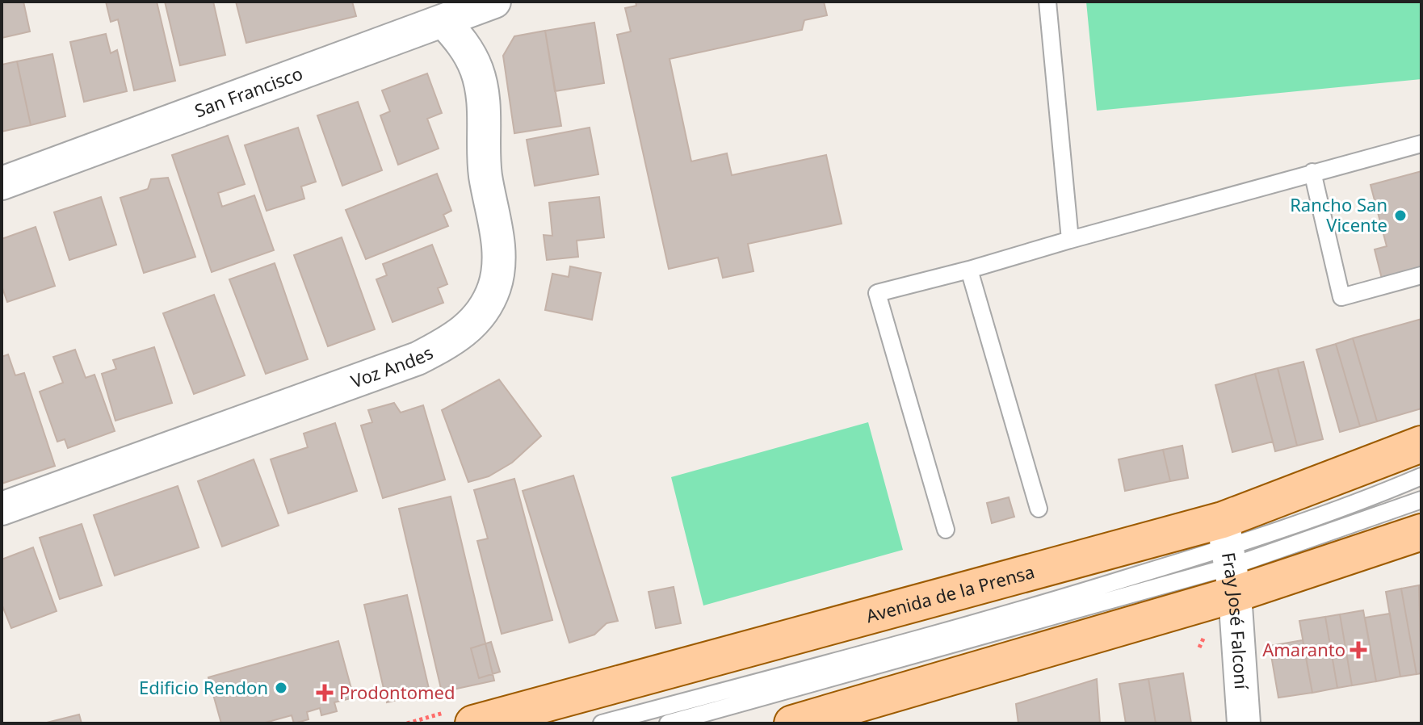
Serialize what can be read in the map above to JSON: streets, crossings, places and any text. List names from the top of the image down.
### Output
{
  "streets": {
    "main road": ["Avenida de la Prensa"],
    "street": ["San Francisco", "Voz Andes", "Fray José Falconí"]
  },
  "crossings": [
    ["San Francisco", "Voz Andes"],
    ["Avenida de la Prensa", "Fray José Falconí"]
  ],
  "places": {
    "other": ["Rancho San Vicente", "Edificio Rendon"],
    "health": ["Amaranto", "Prodontomed"]
  }
}
